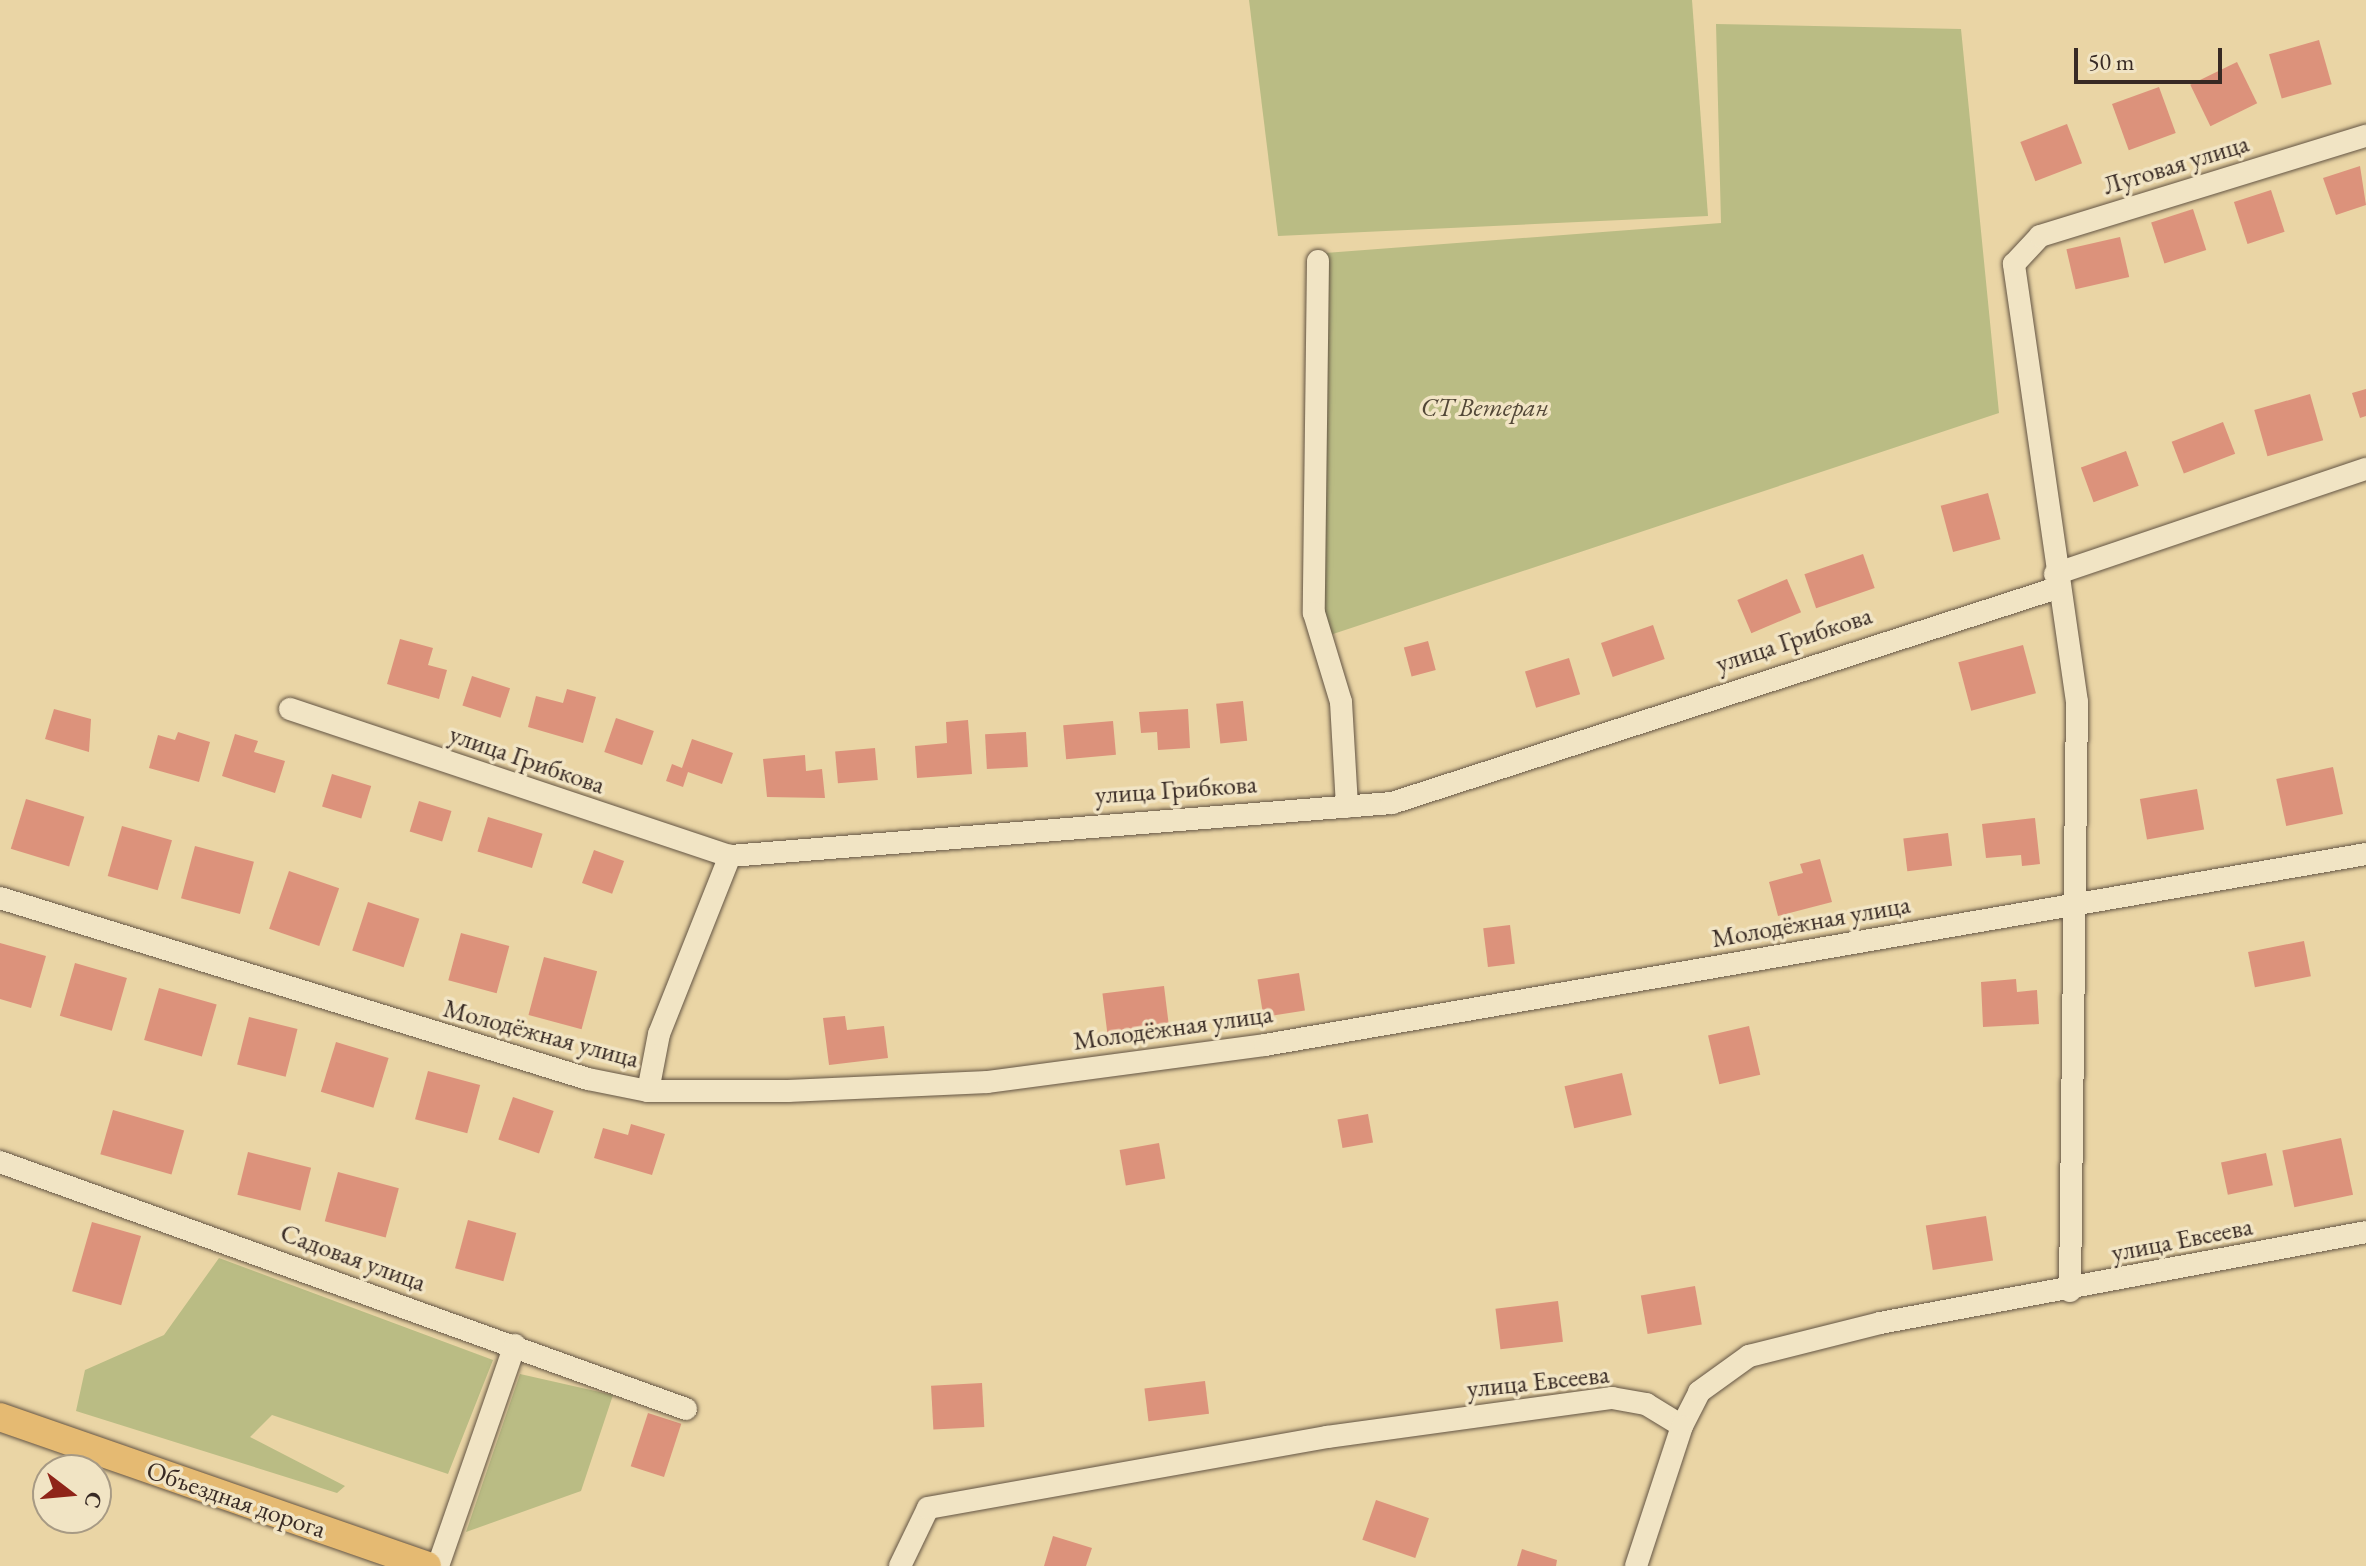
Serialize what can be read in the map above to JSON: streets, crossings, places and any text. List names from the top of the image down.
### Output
{
  "streets": {
    "main road": ["Объездная дорога"],
    "street": [
      "Луговая улица",
      "улица Грибкова",
      "Молодёжная улица",
      "улица Евсеева",
      "Садовая улица"
    ]
  },
  "crossings": [
    ["Луговая улица", "улица Грибкова"]
  ],
  "parks": ["СТ Ветеран"],
  "scale_bar": "50 m",
  "north": "right"
}
